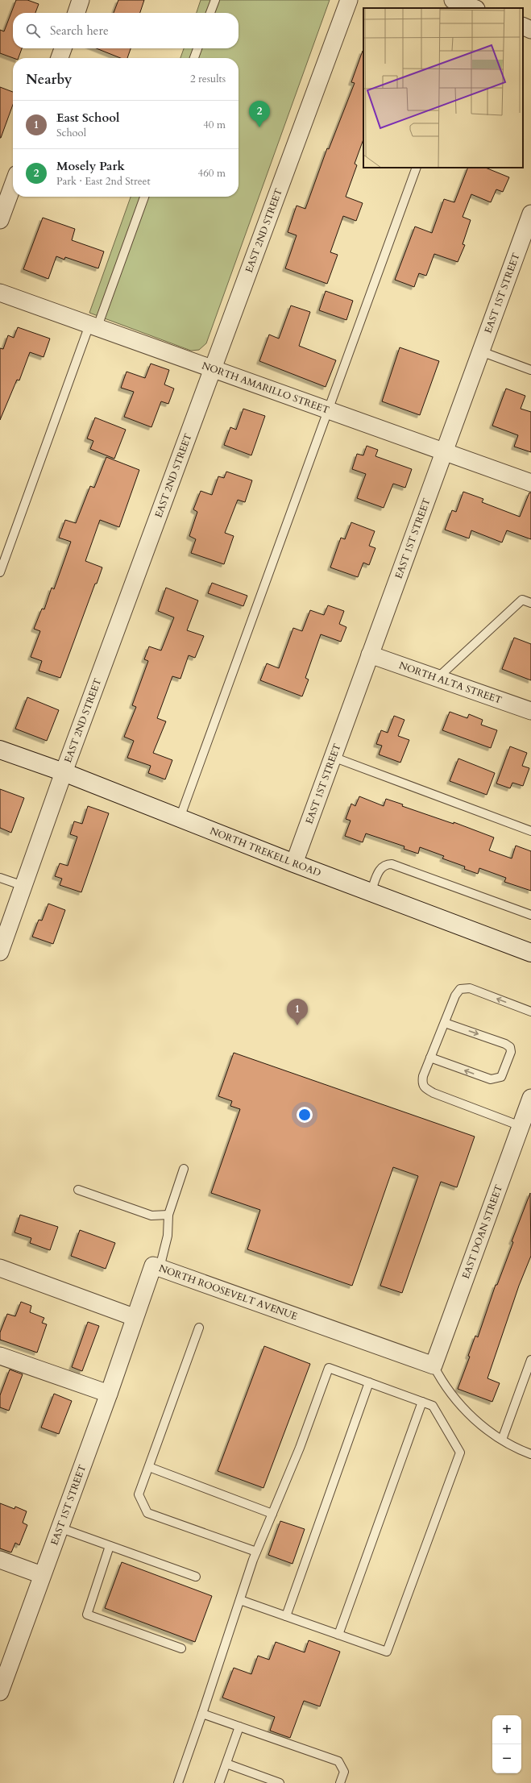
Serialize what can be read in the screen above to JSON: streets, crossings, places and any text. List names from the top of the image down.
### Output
{
  "streets": {
    "main road": ["NORTH TREKELL ROAD"],
    "street": [
      "EAST 2ND STREET",
      "EAST 1ST STREET",
      "NORTH AMARILLO STREET",
      "NORTH ALTA STREET",
      "EAST DOAN STREET",
      "NORTH ROOSEVELT AVENUE"
    ]
  },
  "crossings": [
    ["EAST 2ND STREET", "NORTH AMARILLO STREET"],
    ["EAST 2ND STREET", "NORTH TREKELL ROAD"],
    ["EAST 1ST STREET", "NORTH AMARILLO STREET"],
    ["EAST 1ST STREET", "NORTH ALTA STREET"],
    ["EAST 1ST STREET", "NORTH TREKELL ROAD"],
    ["EAST 1ST STREET", "NORTH ROOSEVELT AVENUE"],
    ["EAST DOAN STREET", "NORTH ROOSEVELT AVENUE"]
  ],
  "page": {
    "search": "Search here",
    "heading": ["Nearby", "2 results"],
    "list": [
      {
        "mark": "1",
        "name": "East School",
        "note": "School",
        "value": "40 m"
      },
      {
        "mark": "2",
        "name": "Mosely Park",
        "note": "Park · East 2nd Street",
        "value": "460 m"
      }
    ],
    "pins": ["2", "1"],
    "map_buttons": ["+", "−"]
  }
}
